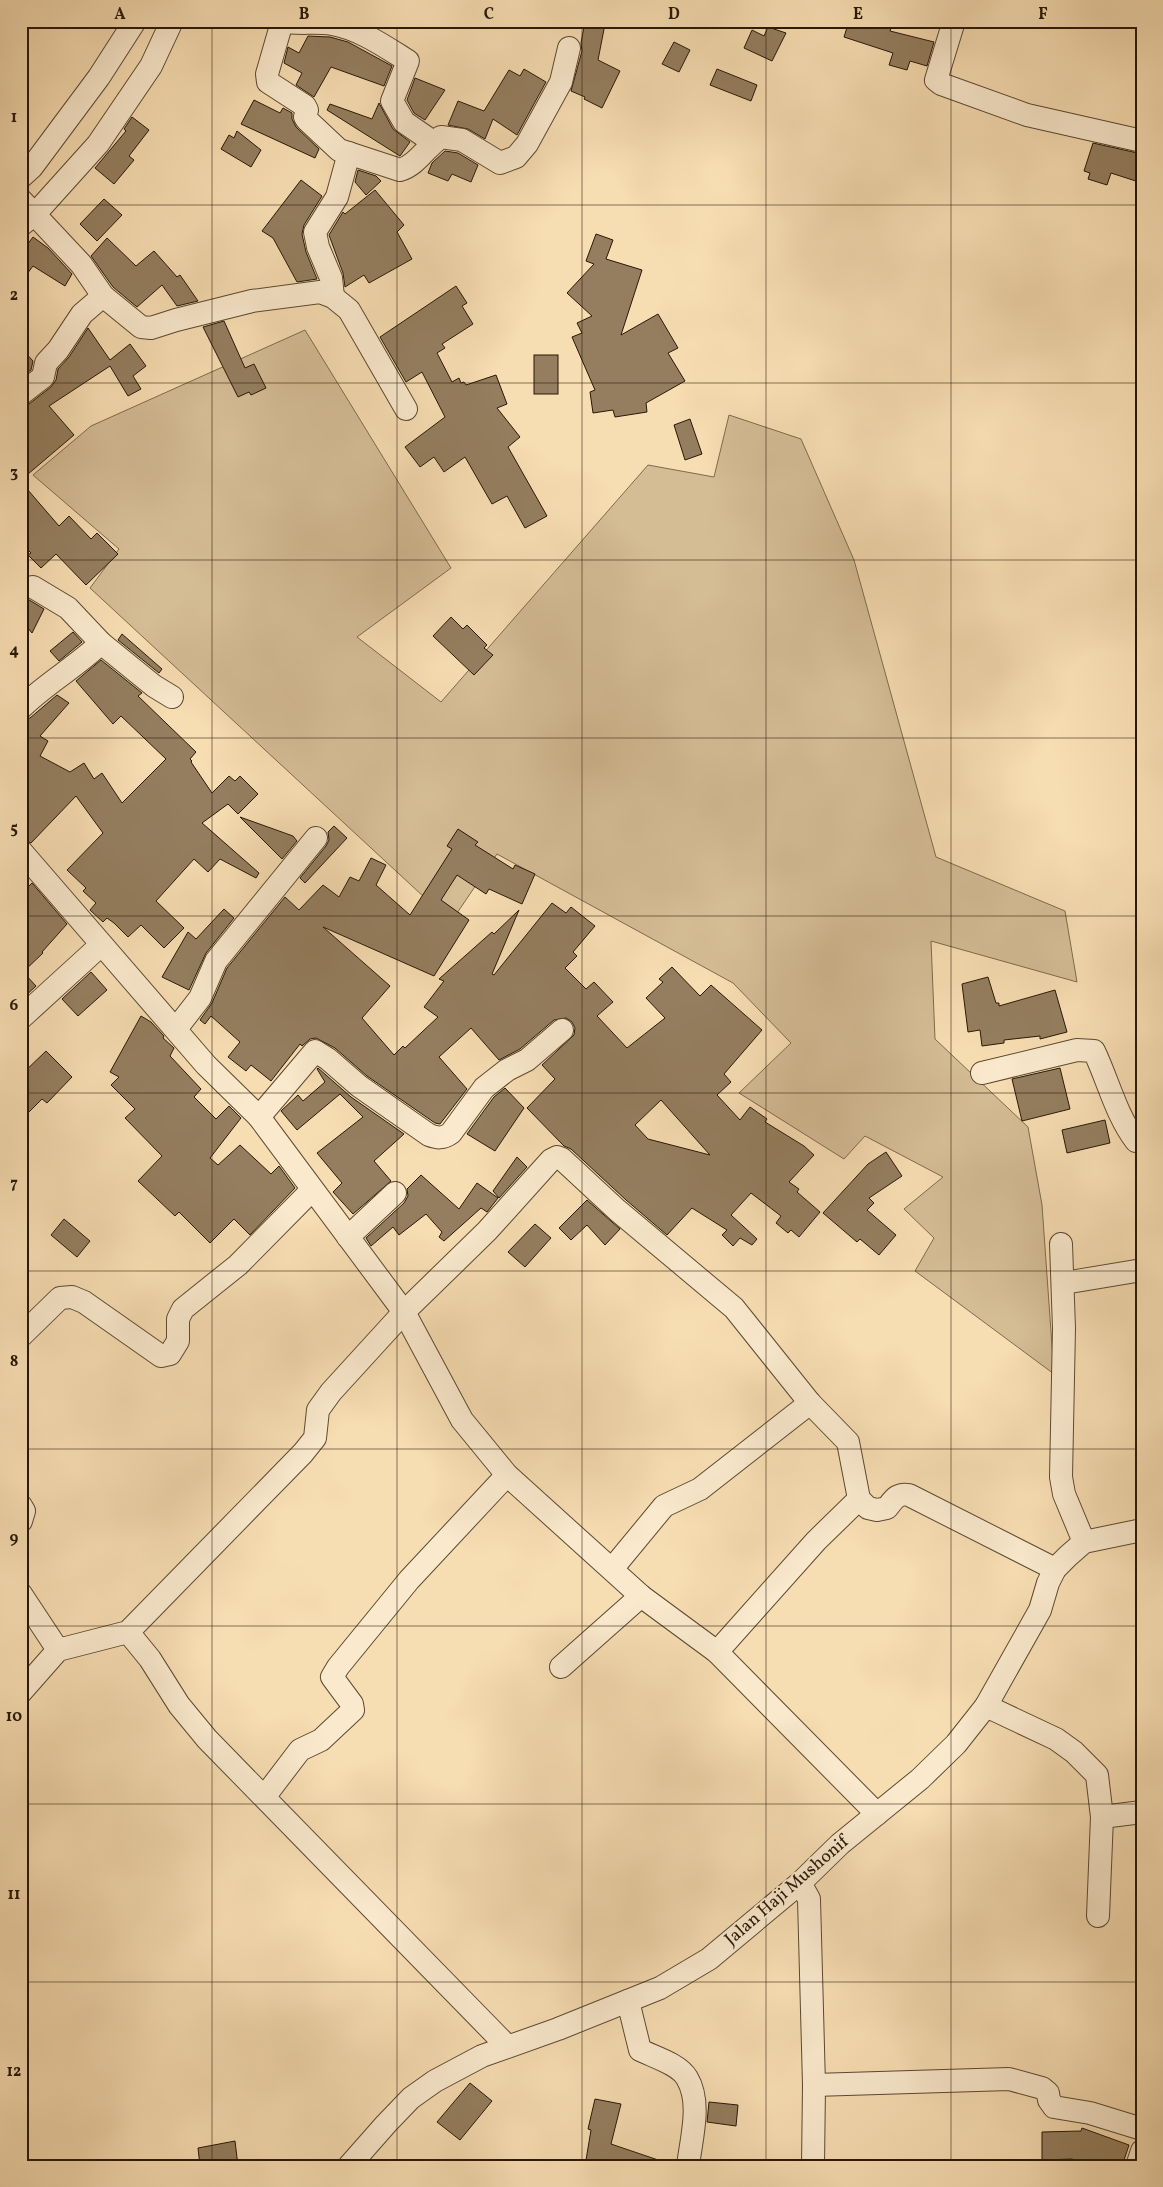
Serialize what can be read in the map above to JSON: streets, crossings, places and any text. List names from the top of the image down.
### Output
{
  "streets": {
    "street": ["Jalan Haji Mushonif"]
  },
  "grid": {
    "columns": [
      "A",
      "B",
      "C",
      "D",
      "E",
      "F"
    ],
    "rows": [
      "1",
      "2",
      "3",
      "4",
      "5",
      "6",
      "7",
      "8",
      "9",
      "10",
      "11",
      "12"
    ]
  }
}
